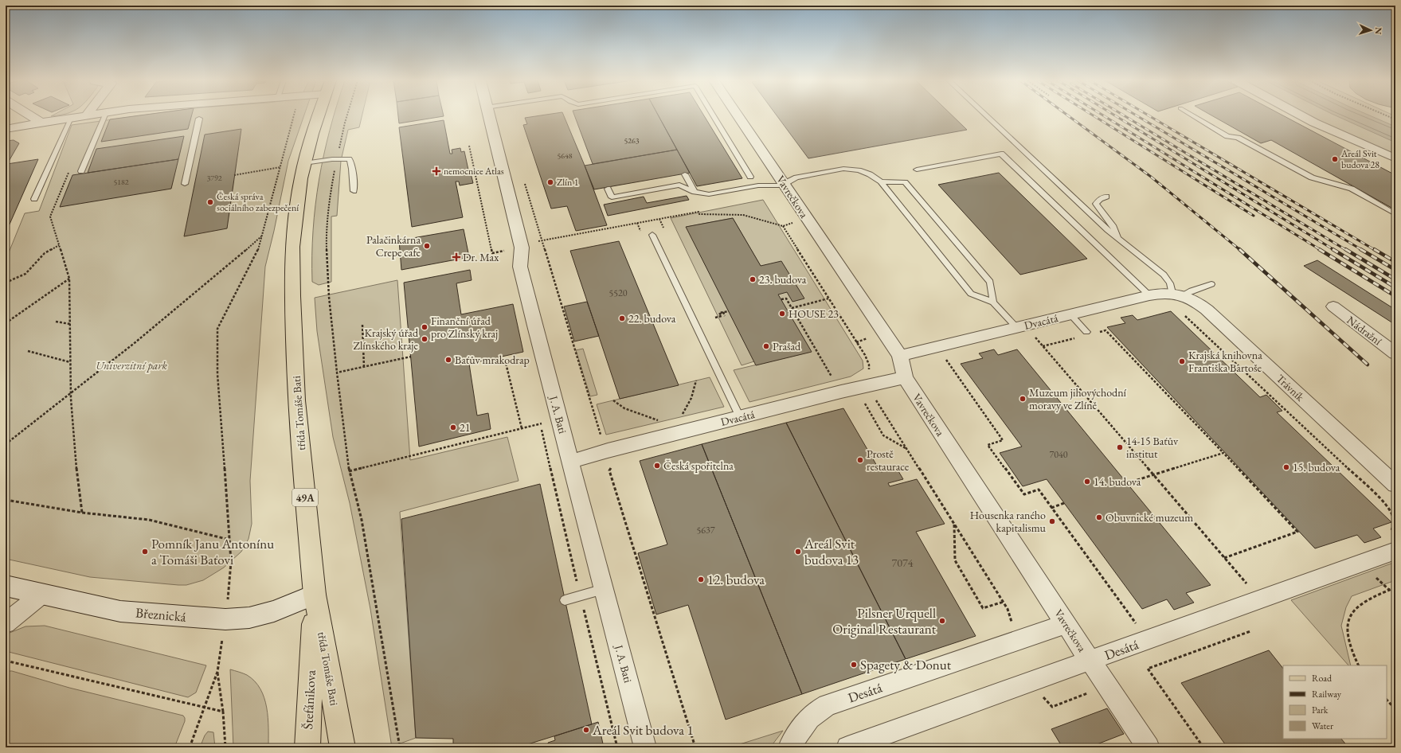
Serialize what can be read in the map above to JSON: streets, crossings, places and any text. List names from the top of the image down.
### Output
{
  "streets": {
    "main road": [
      "třída Tomáše Bati",
      "49A",
      "Březnická",
      "Štefánikova"
    ],
    "street": [
      "Vavrečkova",
      "Dvacátá",
      "Nádražní",
      "Trávník",
      "J. A. Bati",
      "Desátá"
    ]
  },
  "crossings": [
    ["Vavrečkova", "Dvacátá"],
    ["Vavrečkova", "Desátá"],
    ["Dvacátá", "Trávník"],
    ["Dvacátá", "J. A. Bati"],
    ["třída Tomáše Bati", "Březnická"],
    ["třída Tomáše Bati", "Štefánikova"],
    ["Březnická", "Štefánikova"]
  ],
  "parks": ["Univerzitní park"],
  "places": {
    "other": [
      "Areál Svit budova 28",
      "Zlín 1",
      "Česká správa sociálního zabezpečení",
      "Palačinkárna Crepe cafe",
      "23. budova",
      "HOUSE 23",
      "22. budova",
      "Finanční úřad pro Zlínský kraj",
      "Krajský úřad Zlínského kraje",
      "Prašad",
      "Baťův mrakodrap",
      "Krajská knihovna Františka Bartoše",
      "Muzeum jihovýchodní moravy ve Zlíně",
      "21",
      "14-15 Baťův institut",
      "Prostě restaurace",
      "Česká spořitelna",
      "15. budova",
      "14. budova",
      "Obuvnické muzeum",
      "Housenka raného kapitalismu",
      "Pomník Janu Antonínu a Tomáši Baťovi",
      "Areál Svit budova 13",
      "12. budova",
      "Pilsner Urquell Original Restaurant",
      "Spagety & Donut",
      "Areál Svit budova 1"
    ],
    "health": ["nemocnice Atlas", "Dr. Max"]
  },
  "house_numbers": [
    "5263",
    "5648",
    "3792",
    "5182",
    "5520",
    "7040",
    "5637",
    "7074"
  ],
  "legend": [
    "Road",
    "Railway",
    "Park",
    "Water"
  ],
  "north": "right"
}
